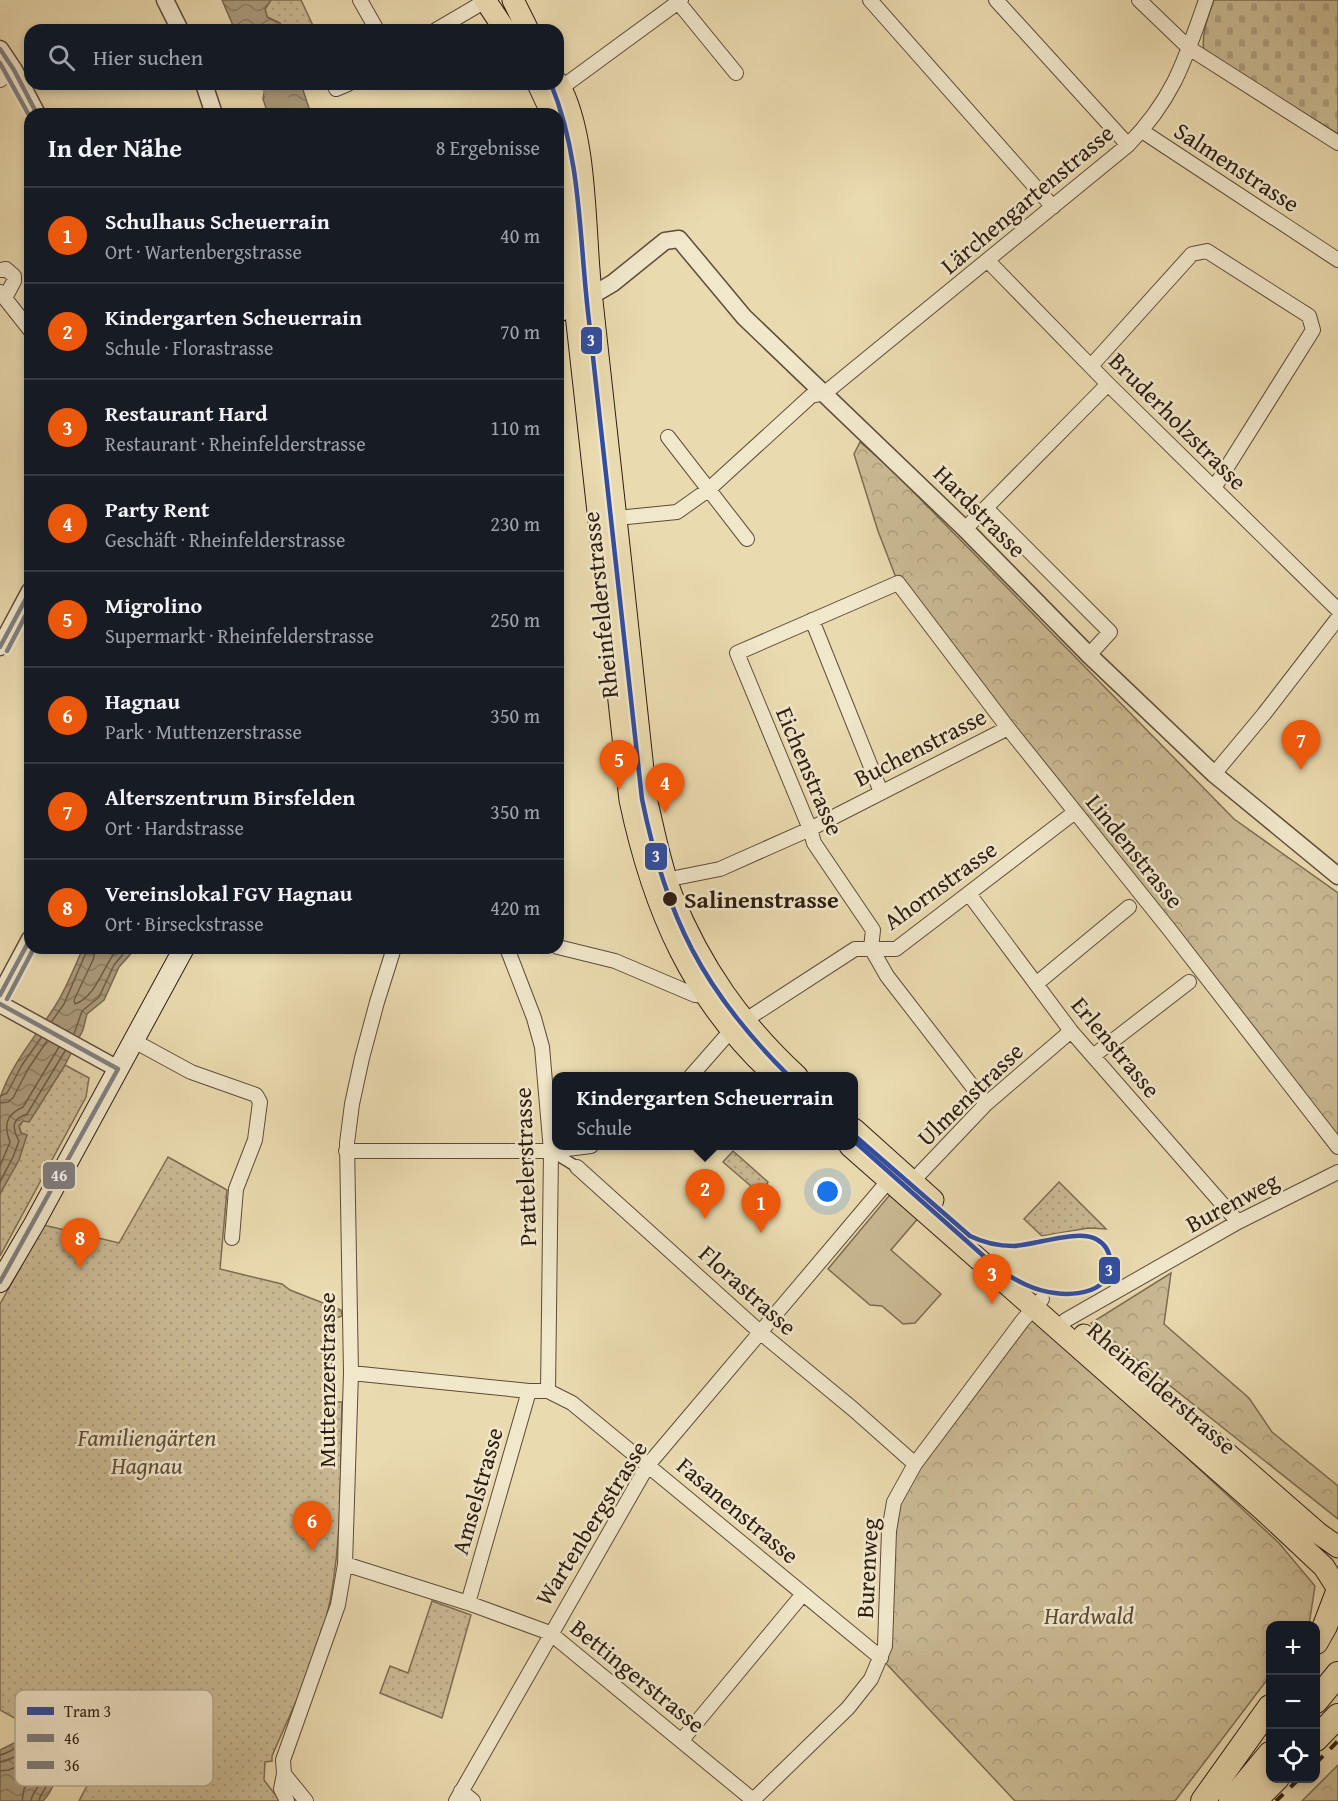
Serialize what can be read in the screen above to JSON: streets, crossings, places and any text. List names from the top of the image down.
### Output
{
  "streets": {
    "main road": ["Rheinfelderstrasse"],
    "street": [
      "Salmenstrasse",
      "Lärchengartenstrasse",
      "Bruderholzstrasse",
      "Hardstrasse",
      "Buchenstrasse",
      "Eichenstrasse",
      "Lindenstrasse",
      "Ahornstrasse",
      "Erlenstrasse",
      "Ulmenstrasse",
      "Prattelerstrasse",
      "Burenweg",
      "Florastrasse",
      "Muttenzerstrasse",
      "Amselstrasse",
      "Fasanenstrasse",
      "Wartenbergstrasse",
      "Bettingerstrasse"
    ]
  },
  "crossings": [
    ["Salmenstrasse", "Lärchengartenstrasse"],
    ["Lärchengartenstrasse", "Bruderholzstrasse"],
    ["Lärchengartenstrasse", "Hardstrasse"],
    ["Hardstrasse", "Rheinfelderstrasse"],
    ["Rheinfelderstrasse", "Buchenstrasse"],
    ["Rheinfelderstrasse", "Ahornstrasse"],
    ["Rheinfelderstrasse", "Ulmenstrasse"],
    ["Rheinfelderstrasse", "Burenweg"],
    ["Rheinfelderstrasse", "Wartenbergstrasse"],
    ["Buchenstrasse", "Eichenstrasse"],
    ["Buchenstrasse", "Lindenstrasse"],
    ["Eichenstrasse", "Lindenstrasse"],
    ["Eichenstrasse", "Ahornstrasse"],
    ["Eichenstrasse", "Ulmenstrasse"],
    ["Lindenstrasse", "Ahornstrasse"],
    ["Ahornstrasse", "Erlenstrasse"],
    ["Erlenstrasse", "Ulmenstrasse"],
    ["Erlenstrasse", "Burenweg"],
    ["Ulmenstrasse", "Wartenbergstrasse"],
    ["Prattelerstrasse", "Florastrasse"],
    ["Prattelerstrasse", "Fasanenstrasse"],
    ["Burenweg", "Florastrasse"],
    ["Burenweg", "Fasanenstrasse"],
    ["Burenweg", "Bettingerstrasse"],
    ["Florastrasse", "Wartenbergstrasse"],
    ["Muttenzerstrasse", "Fasanenstrasse"],
    ["Muttenzerstrasse", "Bettingerstrasse"],
    ["Amselstrasse", "Fasanenstrasse"],
    ["Amselstrasse", "Bettingerstrasse"],
    ["Fasanenstrasse", "Wartenbergstrasse"],
    ["Wartenbergstrasse", "Bettingerstrasse"]
  ],
  "parks": ["Familiengärten Hagnau", "Hardwald"],
  "places": ["Salinenstrasse"],
  "lines": ["transit line 46", "transit line 36", "tram line 3"],
  "legend": ["Tram 3", "46", "36"],
  "page": {
    "search": "Hier suchen",
    "heading": ["In der Nähe", "8 Ergebnisse"],
    "list": [
      {
        "mark": "1",
        "name": "Schulhaus Scheuerrain",
        "note": "Ort · Wartenbergstrasse",
        "value": "40 m"
      },
      {
        "mark": "2",
        "name": "Kindergarten Scheuerrain",
        "note": "Schule · Florastrasse",
        "value": "70 m"
      },
      {
        "mark": "3",
        "name": "Restaurant Hard",
        "note": "Restaurant · Rheinfelderstrasse",
        "value": "110 m"
      },
      {
        "mark": "4",
        "name": "Party Rent",
        "note": "Geschäft · Rheinfelderstrasse",
        "value": "230 m"
      },
      {
        "mark": "5",
        "name": "Migrolino",
        "note": "Supermarkt · Rheinfelderstrasse",
        "value": "250 m"
      },
      {
        "mark": "6",
        "name": "Hagnau",
        "note": "Park · Muttenzerstrasse",
        "value": "350 m"
      },
      {
        "mark": "7",
        "name": "Alterszentrum Birsfelden",
        "note": "Ort · Hardstrasse",
        "value": "350 m"
      },
      {
        "mark": "8",
        "name": "Vereinslokal FGV Hagnau",
        "note": "Ort · Birseckstrasse",
        "value": "420 m"
      }
    ],
    "pins": [
      "7",
      "5",
      "4",
      "2",
      "1",
      "8",
      "3",
      "6"
    ],
    "popup": ["Kindergarten Scheuerrain", "Schule"],
    "map_buttons": ["+", "−"]
  }
}
